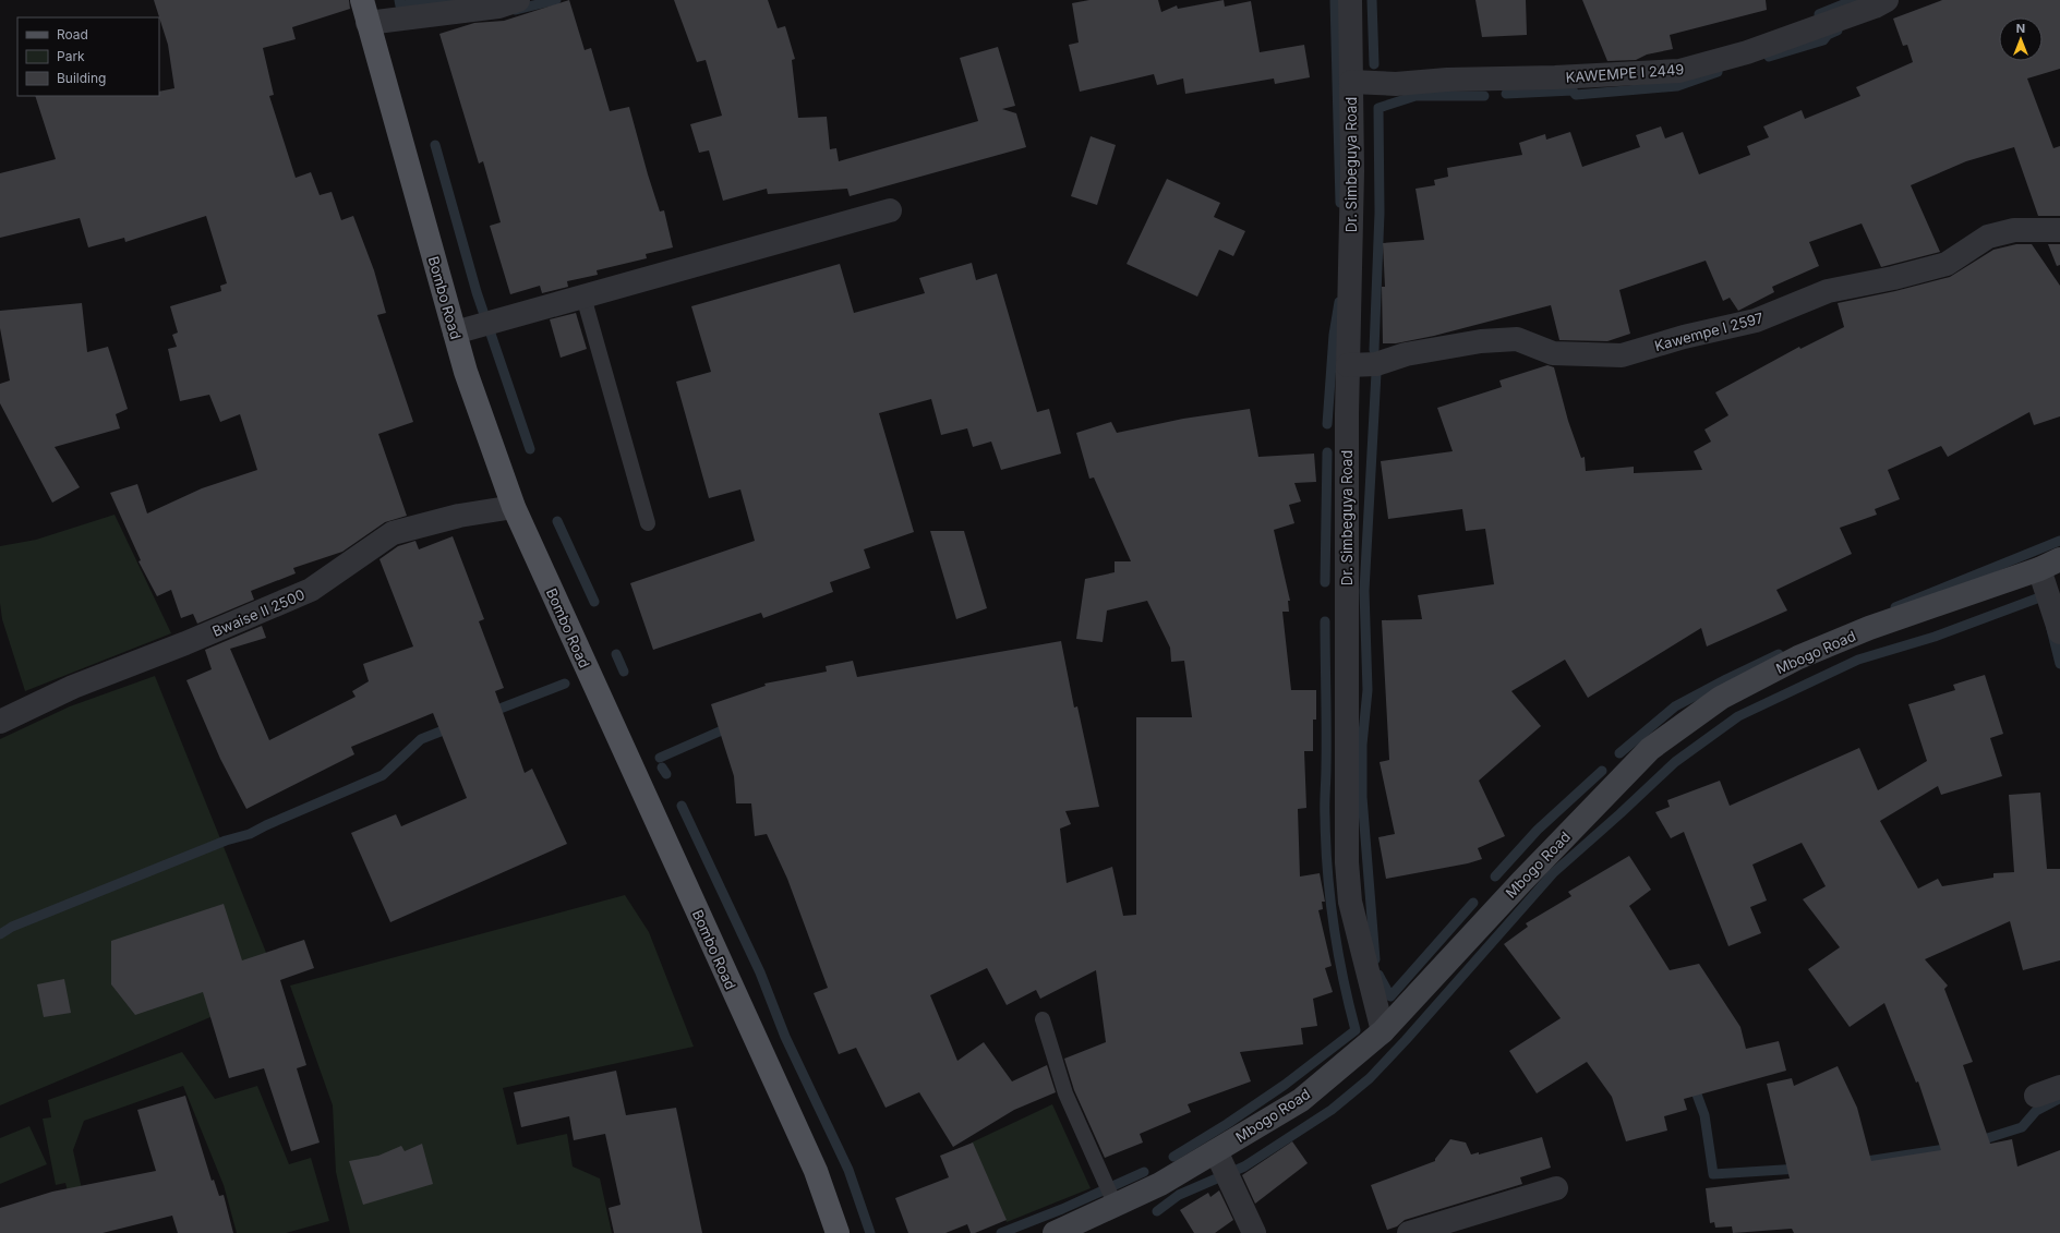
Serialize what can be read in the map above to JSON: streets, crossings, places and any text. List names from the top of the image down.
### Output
{
  "streets": {
    "main road": ["Bombo Road"],
    "street": [
      "KAWEMPE I 2449",
      "Dr. Simbeguya Road",
      "Kawempe I 2597",
      "Bwaise II 2500",
      "Mbogo Road"
    ]
  },
  "crossings": [
    ["KAWEMPE I 2449", "Dr. Simbeguya Road"],
    ["Dr. Simbeguya Road", "Kawempe I 2597"],
    ["Dr. Simbeguya Road", "Mbogo Road"],
    ["Bombo Road", "Bwaise II 2500"]
  ],
  "legend": ["Road", "Park", "Building"],
  "north": "top"
}
